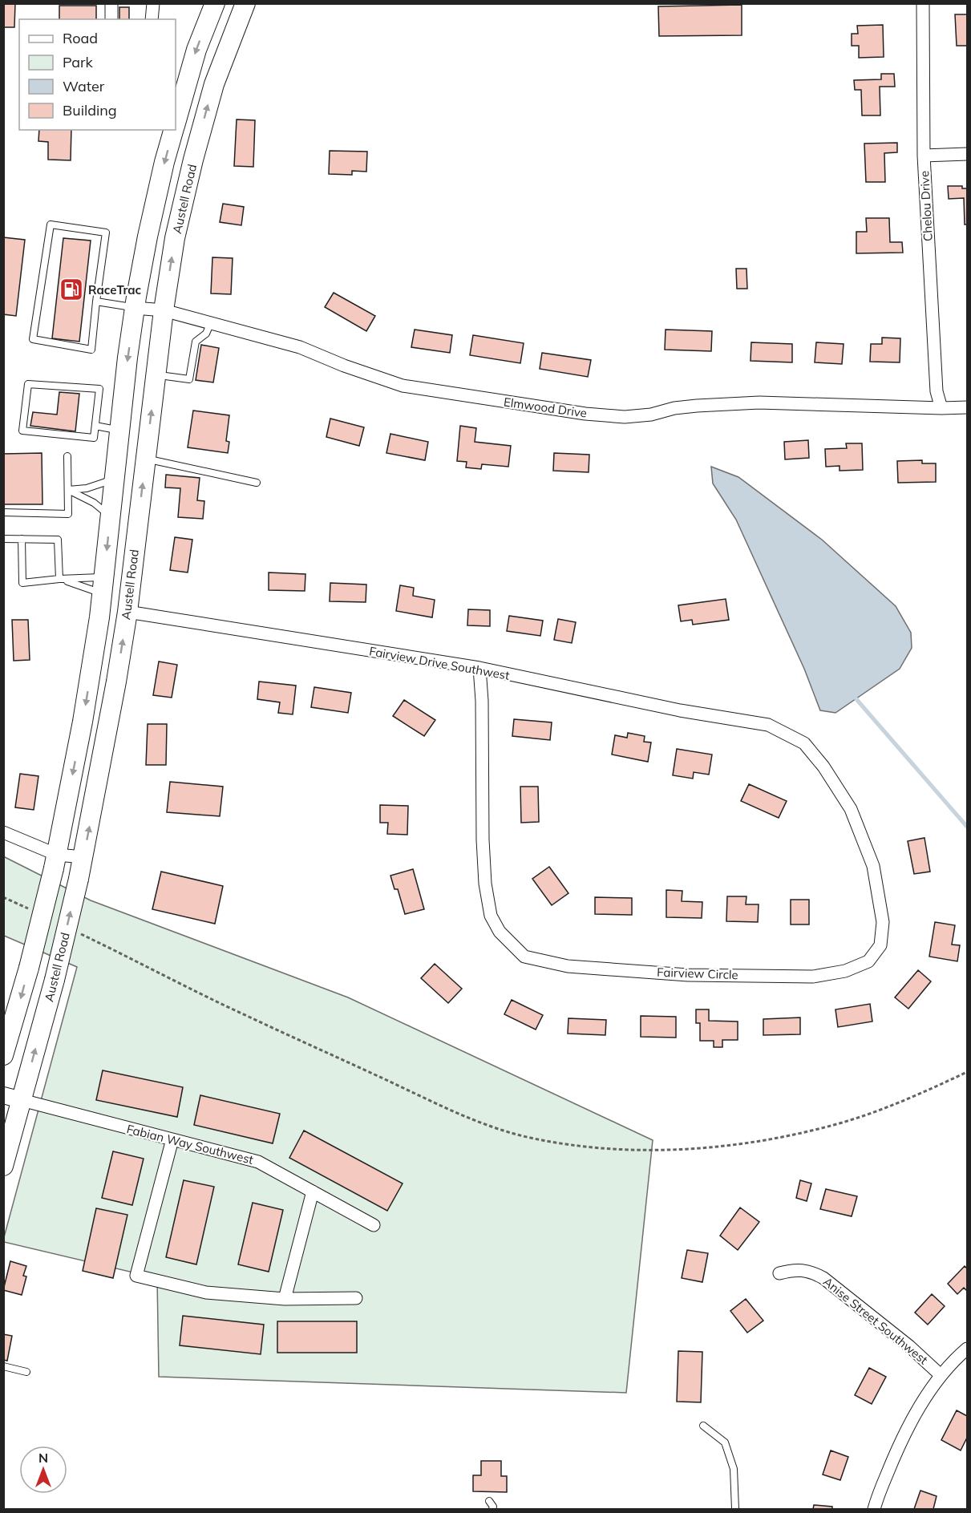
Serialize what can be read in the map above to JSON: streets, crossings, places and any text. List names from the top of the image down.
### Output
{
  "streets": {
    "main road": ["Austell Road"],
    "street": [
      "Chelou Drive",
      "Elmwood Drive",
      "Fairview Drive Southwest",
      "Fairview Circle",
      "Fabian Way Southwest",
      "Anise Street Southwest"
    ]
  },
  "crossings": [
    ["Austell Road", "Elmwood Drive"],
    ["Austell Road", "Fairview Drive Southwest"],
    ["Austell Road", "Fabian Way Southwest"],
    ["Chelou Drive", "Elmwood Drive"],
    ["Fairview Drive Southwest", "Fairview Circle"]
  ],
  "places": {
    "fuel station": ["RaceTrac"]
  },
  "legend": [
    "Road",
    "Park",
    "Water",
    "Building"
  ],
  "north": "top"
}
